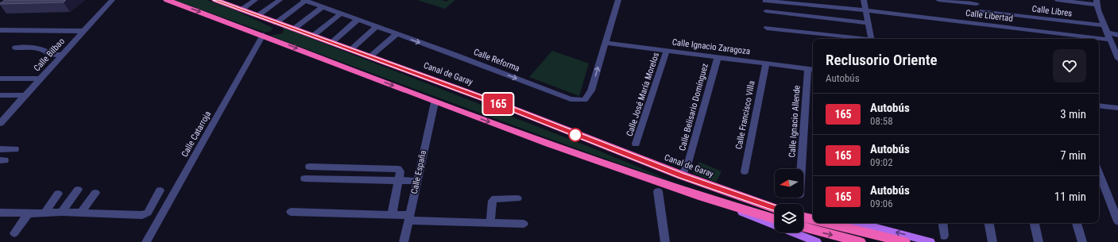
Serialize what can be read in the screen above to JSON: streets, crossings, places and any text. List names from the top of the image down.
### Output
{
  "streets": {
    "highway": ["Canal de Garay"],
    "street": [
      "Calle Libres",
      "Calle Libertad",
      "Calle Ignacio Zaragoza",
      "Calle Bilbao",
      "Calle Reforma",
      "Calle José María Morelos",
      "Calle Belisario Domínguez",
      "Calle Francisco Villa",
      "Calle Ignacio Allende",
      "Calle Catarroja",
      "Calle España"
    ]
  },
  "crossings": [
    ["Calle Ignacio Zaragoza", "Calle Reforma"],
    ["Calle Ignacio Zaragoza", "Calle José María Morelos"],
    ["Calle Ignacio Zaragoza", "Calle Belisario Domínguez"],
    ["Calle Ignacio Zaragoza", "Calle Francisco Villa"],
    ["Calle Ignacio Zaragoza", "Calle Ignacio Allende"],
    ["Canal de Garay", "Calle Belisario Domínguez"]
  ],
  "lines": ["bus line 165"],
  "north": "left",
  "page": {
    "on_map": "165",
    "heading": ["Reclusorio Oriente", "Autobús"],
    "list": [
      {
        "mark": "165",
        "name": "Autobús",
        "note": "08:58",
        "value": "3 min"
      },
      {
        "mark": "165",
        "name": "Autobús",
        "note": "09:02",
        "value": "7 min"
      },
      {
        "mark": "165",
        "name": "Autobús",
        "note": "09:06",
        "value": "11 min"
      }
    ]
  }
}
